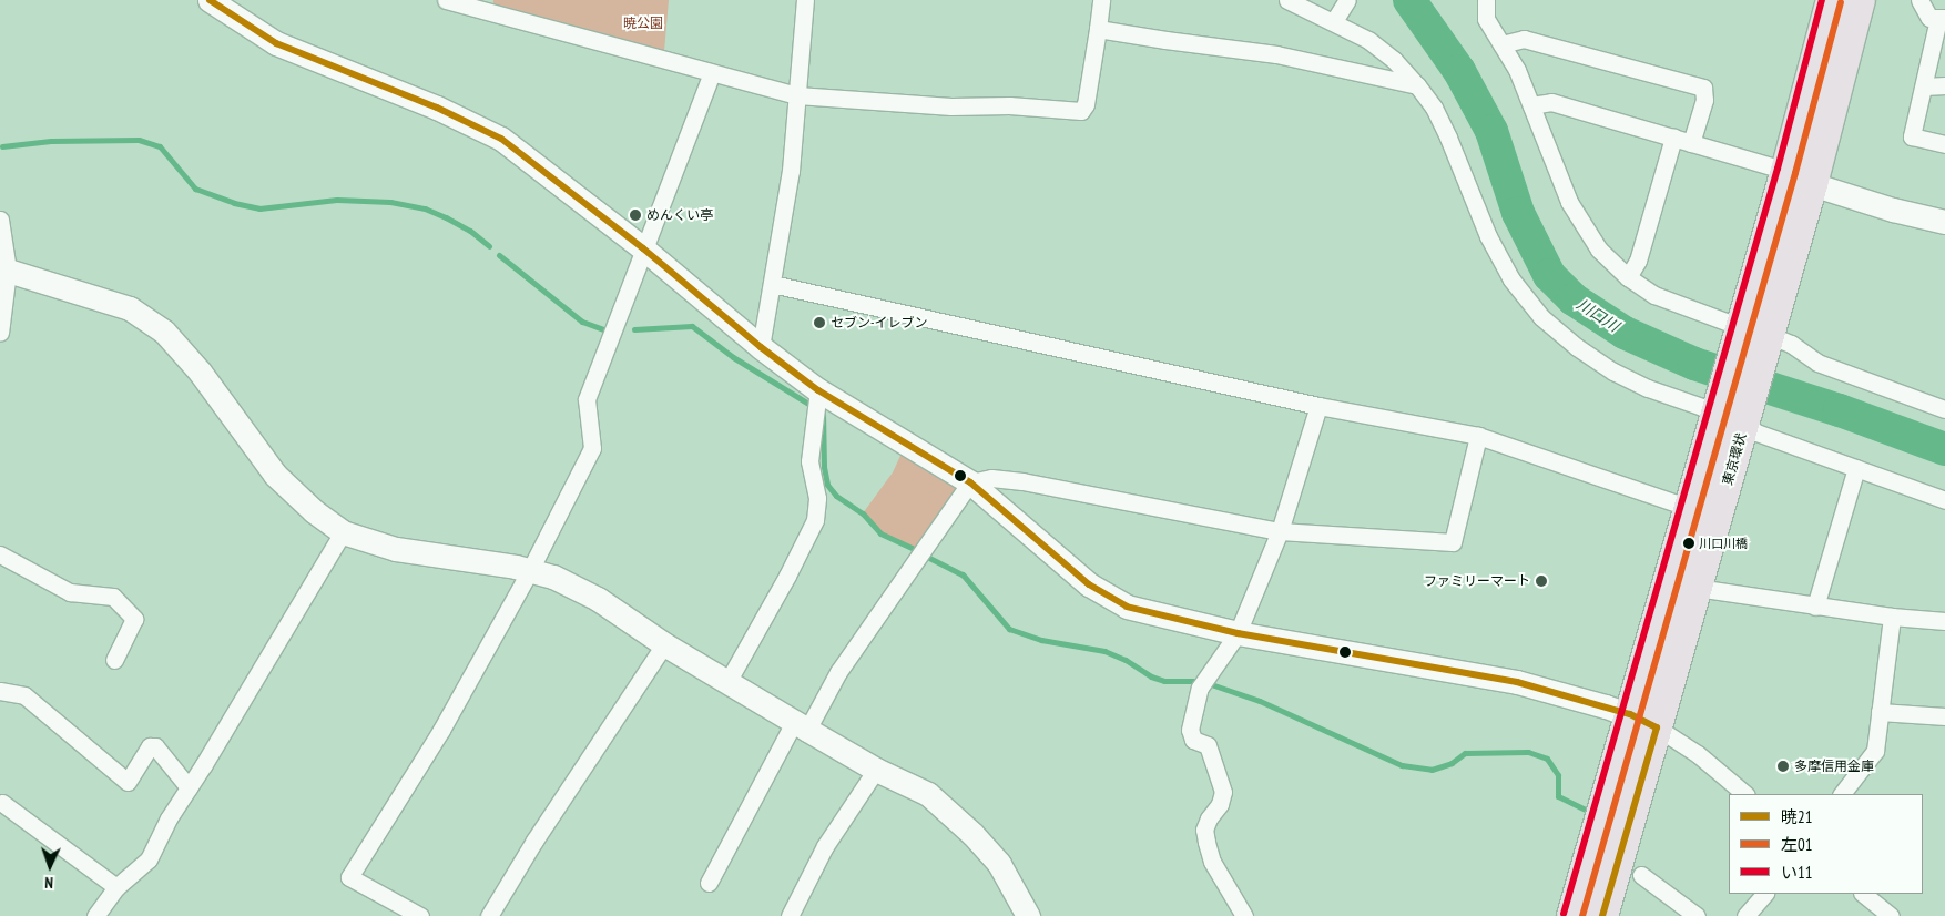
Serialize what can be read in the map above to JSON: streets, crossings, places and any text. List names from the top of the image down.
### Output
{
  "streets": {
    "highway": ["東京環状"]
  },
  "water": ["川口川"],
  "parks": ["暁公園"],
  "places": [
    "めんくい亭",
    "セブン-イレブン",
    "川口川橋",
    "ファミリーマート",
    "多摩信用金庫"
  ],
  "lines": ["transit line 暁21", "transit line い11", "transit line 左01"],
  "legend": ["暁21", "左01", "い11"],
  "north": "bottom"
}
